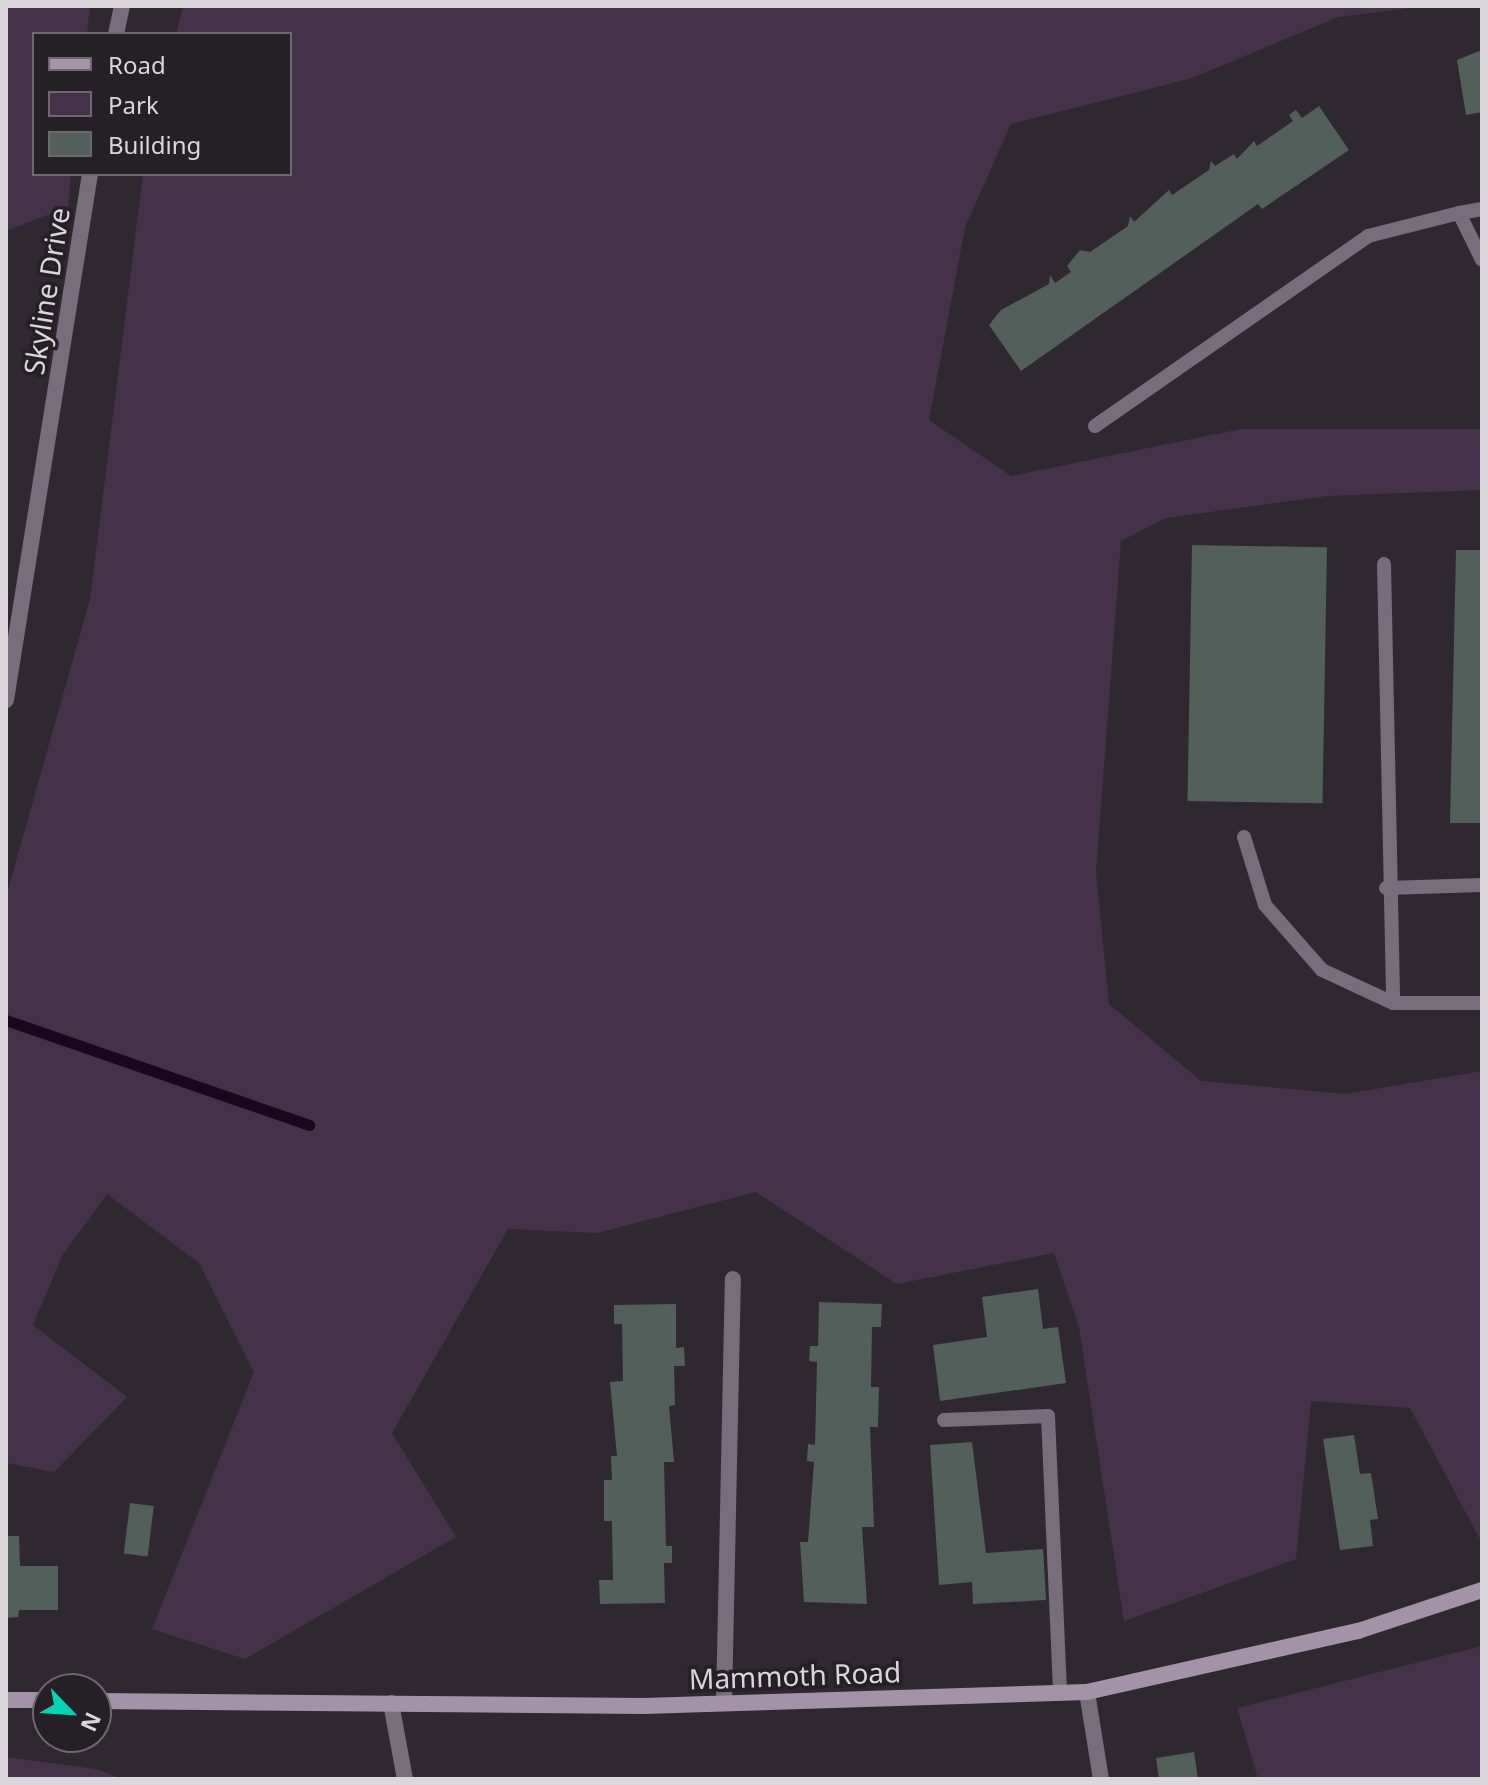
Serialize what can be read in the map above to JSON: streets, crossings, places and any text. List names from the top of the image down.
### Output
{
  "streets": {
    "main road": ["Mammoth Road"],
    "street": ["Skyline Drive"]
  },
  "legend": ["Road", "Park", "Building"],
  "north": "bottom right"
}
